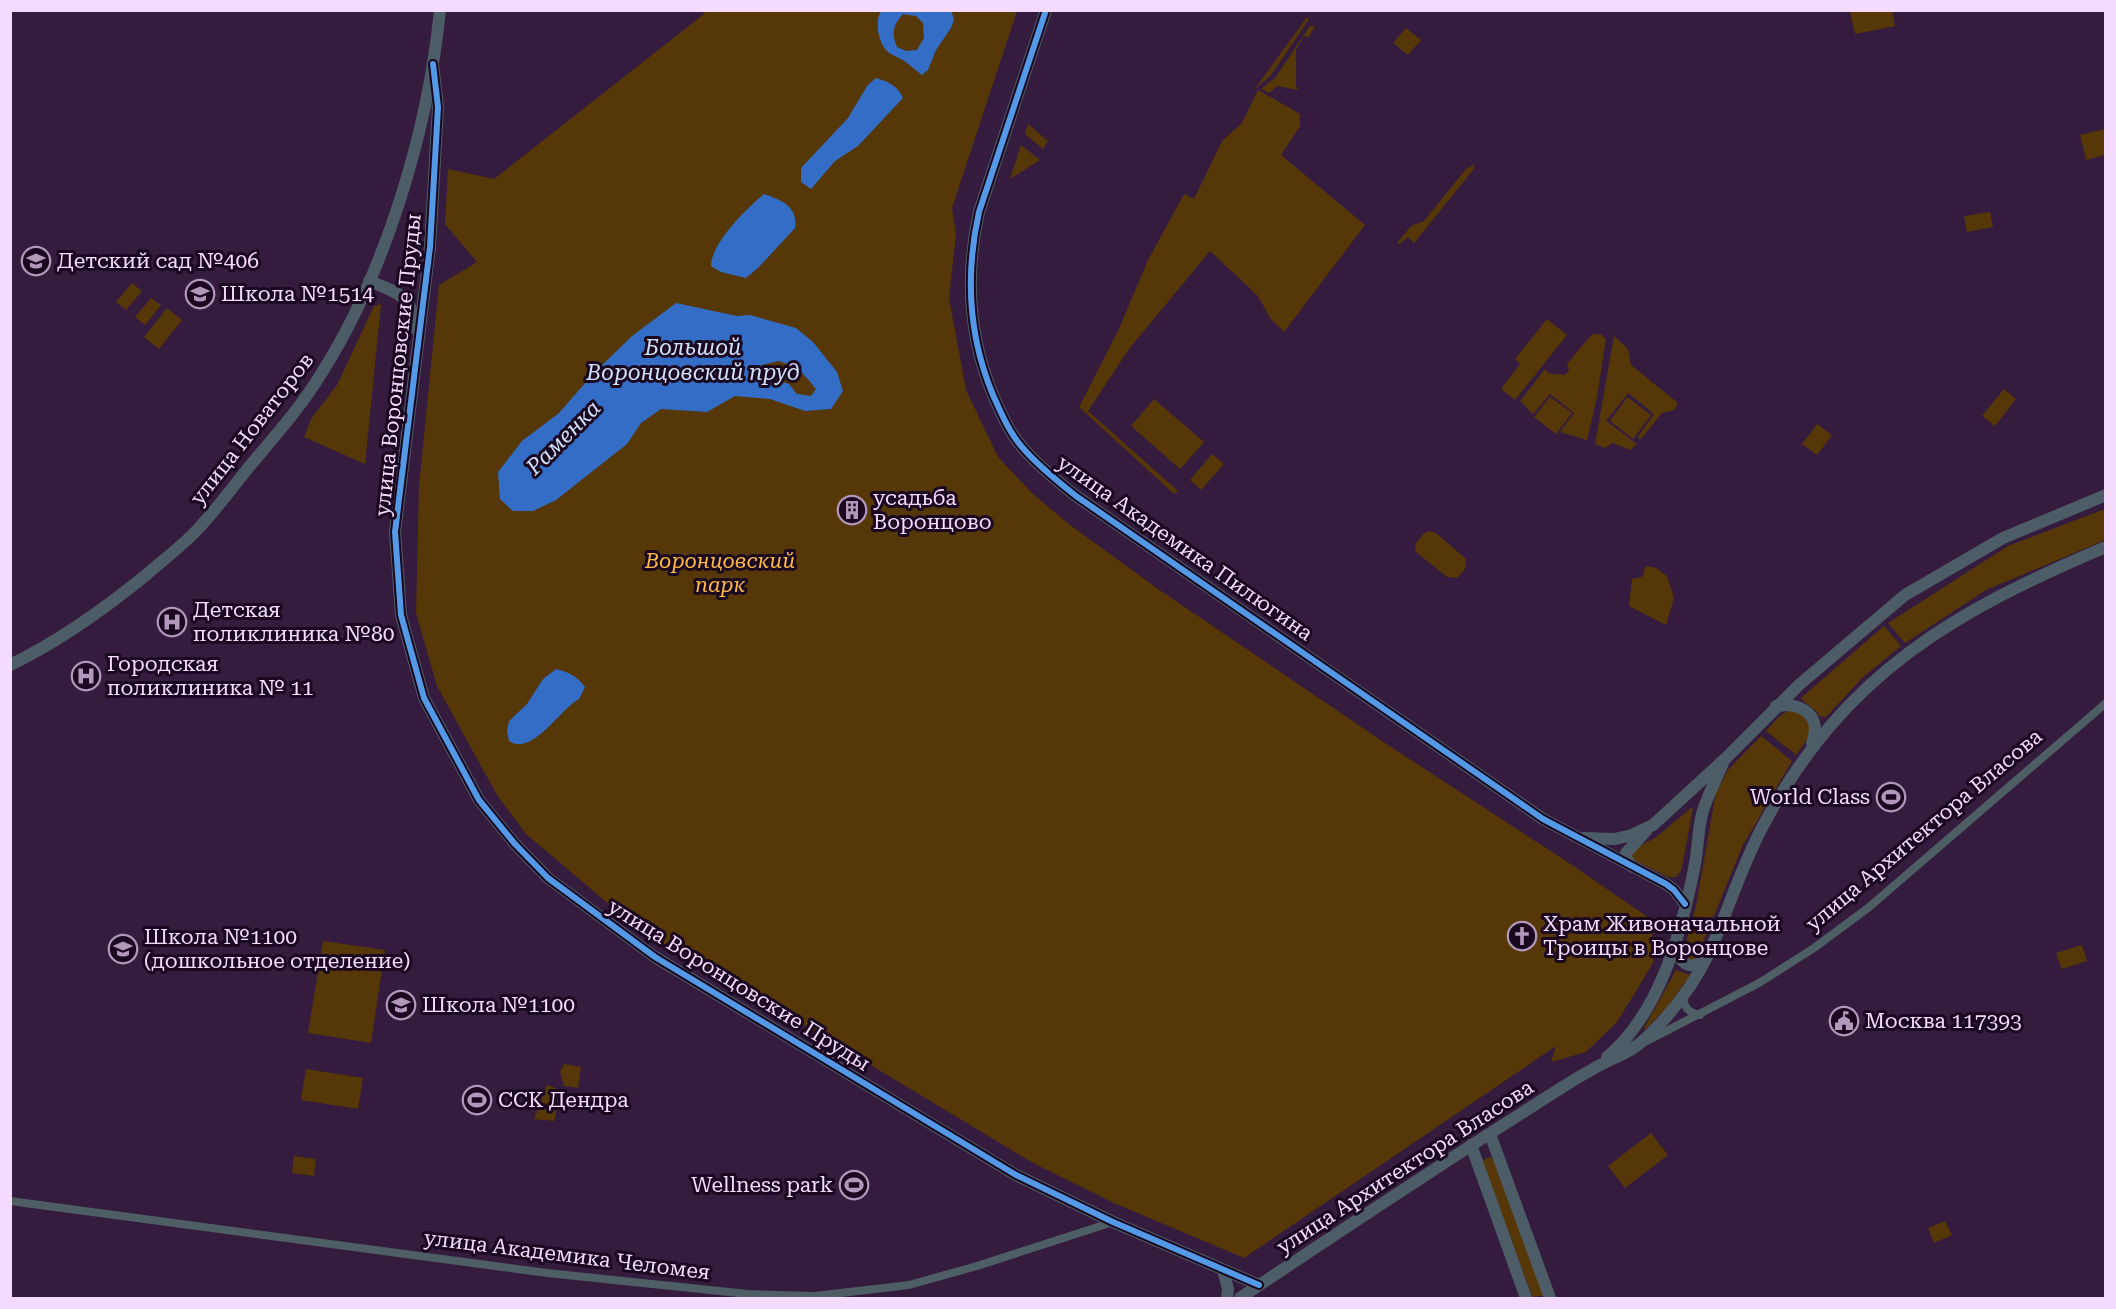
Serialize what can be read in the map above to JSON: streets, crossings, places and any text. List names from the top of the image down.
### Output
{
  "streets": {
    "street": [
      "улица Воронцовские Пруды",
      "улица Новаторов",
      "улица Академика Пилюгина",
      "улица Архитектора Власова",
      "улица Академика Челомея"
    ]
  },
  "crossings": [
    ["улица Воронцовские Пруды", "улица Новаторов"],
    ["улица Воронцовские Пруды", "улица Архитектора Власова"],
    ["улица Воронцовские Пруды", "улица Академика Челомея"],
    ["улица Академика Пилюгина", "улица Архитектора Власова"]
  ],
  "water": ["Большой Воронцовский пруд", "Раменка"],
  "parks": ["Воронцовский парк"],
  "places": {
    "school or university": [
      "Детский сад №406",
      "Школа №1514",
      "Школа №1100 (дошкольное отделение)",
      "Школа №1100"
    ],
    "building": ["усадьба Воронцово"],
    "hospital": ["Детская поликлиника №80", "Городская поликлиника № 11"],
    "sports": ["World Class", "ССК Дендра", "Wellness park"],
    "church": ["Храм Живоначальной Троицы в Воронцове"],
    "public building": ["Москва 117393"]
  }
}
